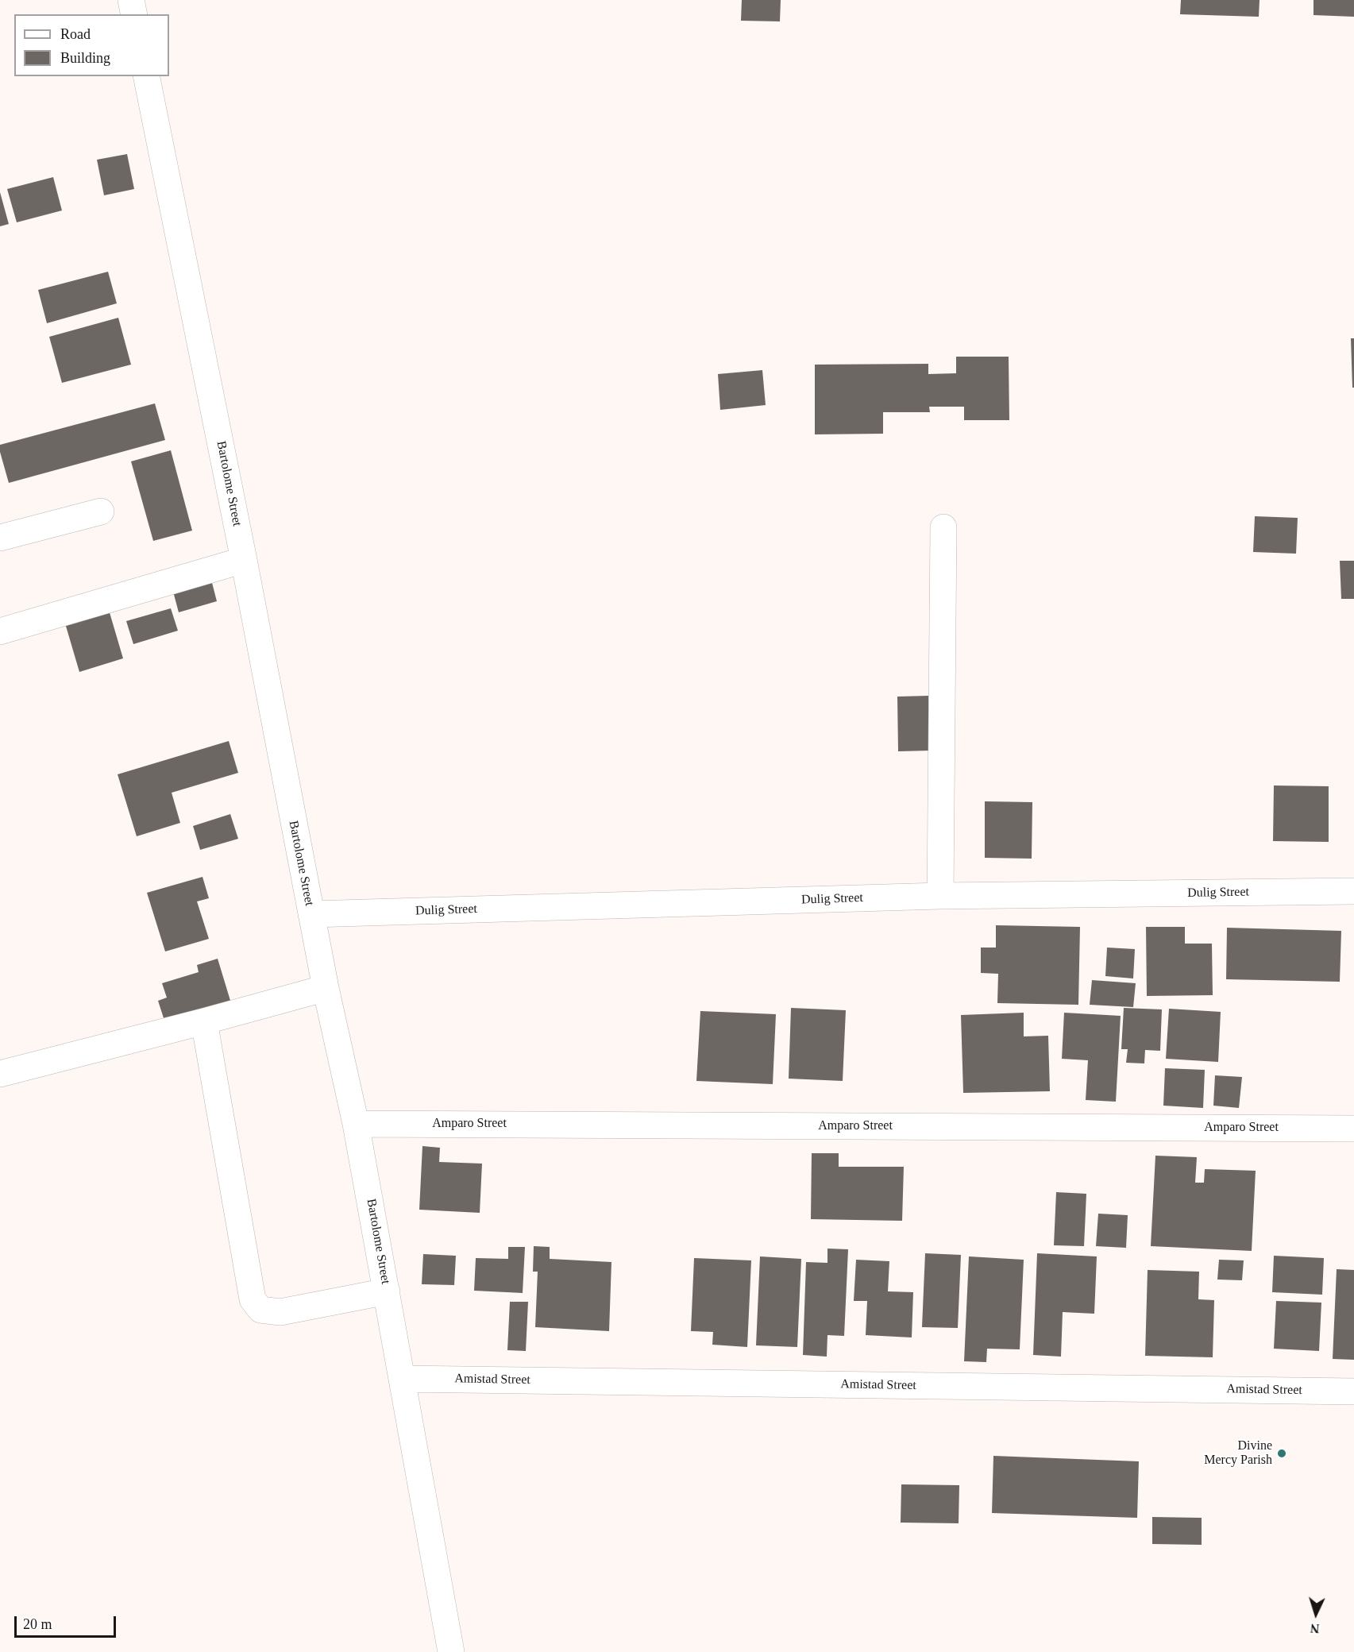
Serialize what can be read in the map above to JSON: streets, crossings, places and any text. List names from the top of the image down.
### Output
{
  "streets": {
    "street": [
      "Bartolome Street",
      "Dulig Street",
      "Amparo Street",
      "Amistad Street"
    ]
  },
  "crossings": [
    ["Bartolome Street", "Dulig Street"],
    ["Bartolome Street", "Amparo Street"],
    ["Bartolome Street", "Amistad Street"]
  ],
  "places": ["Divine Mercy Parish"],
  "legend": ["Road", "Building"],
  "scale_bar": "20 m",
  "north": "bottom"
}
